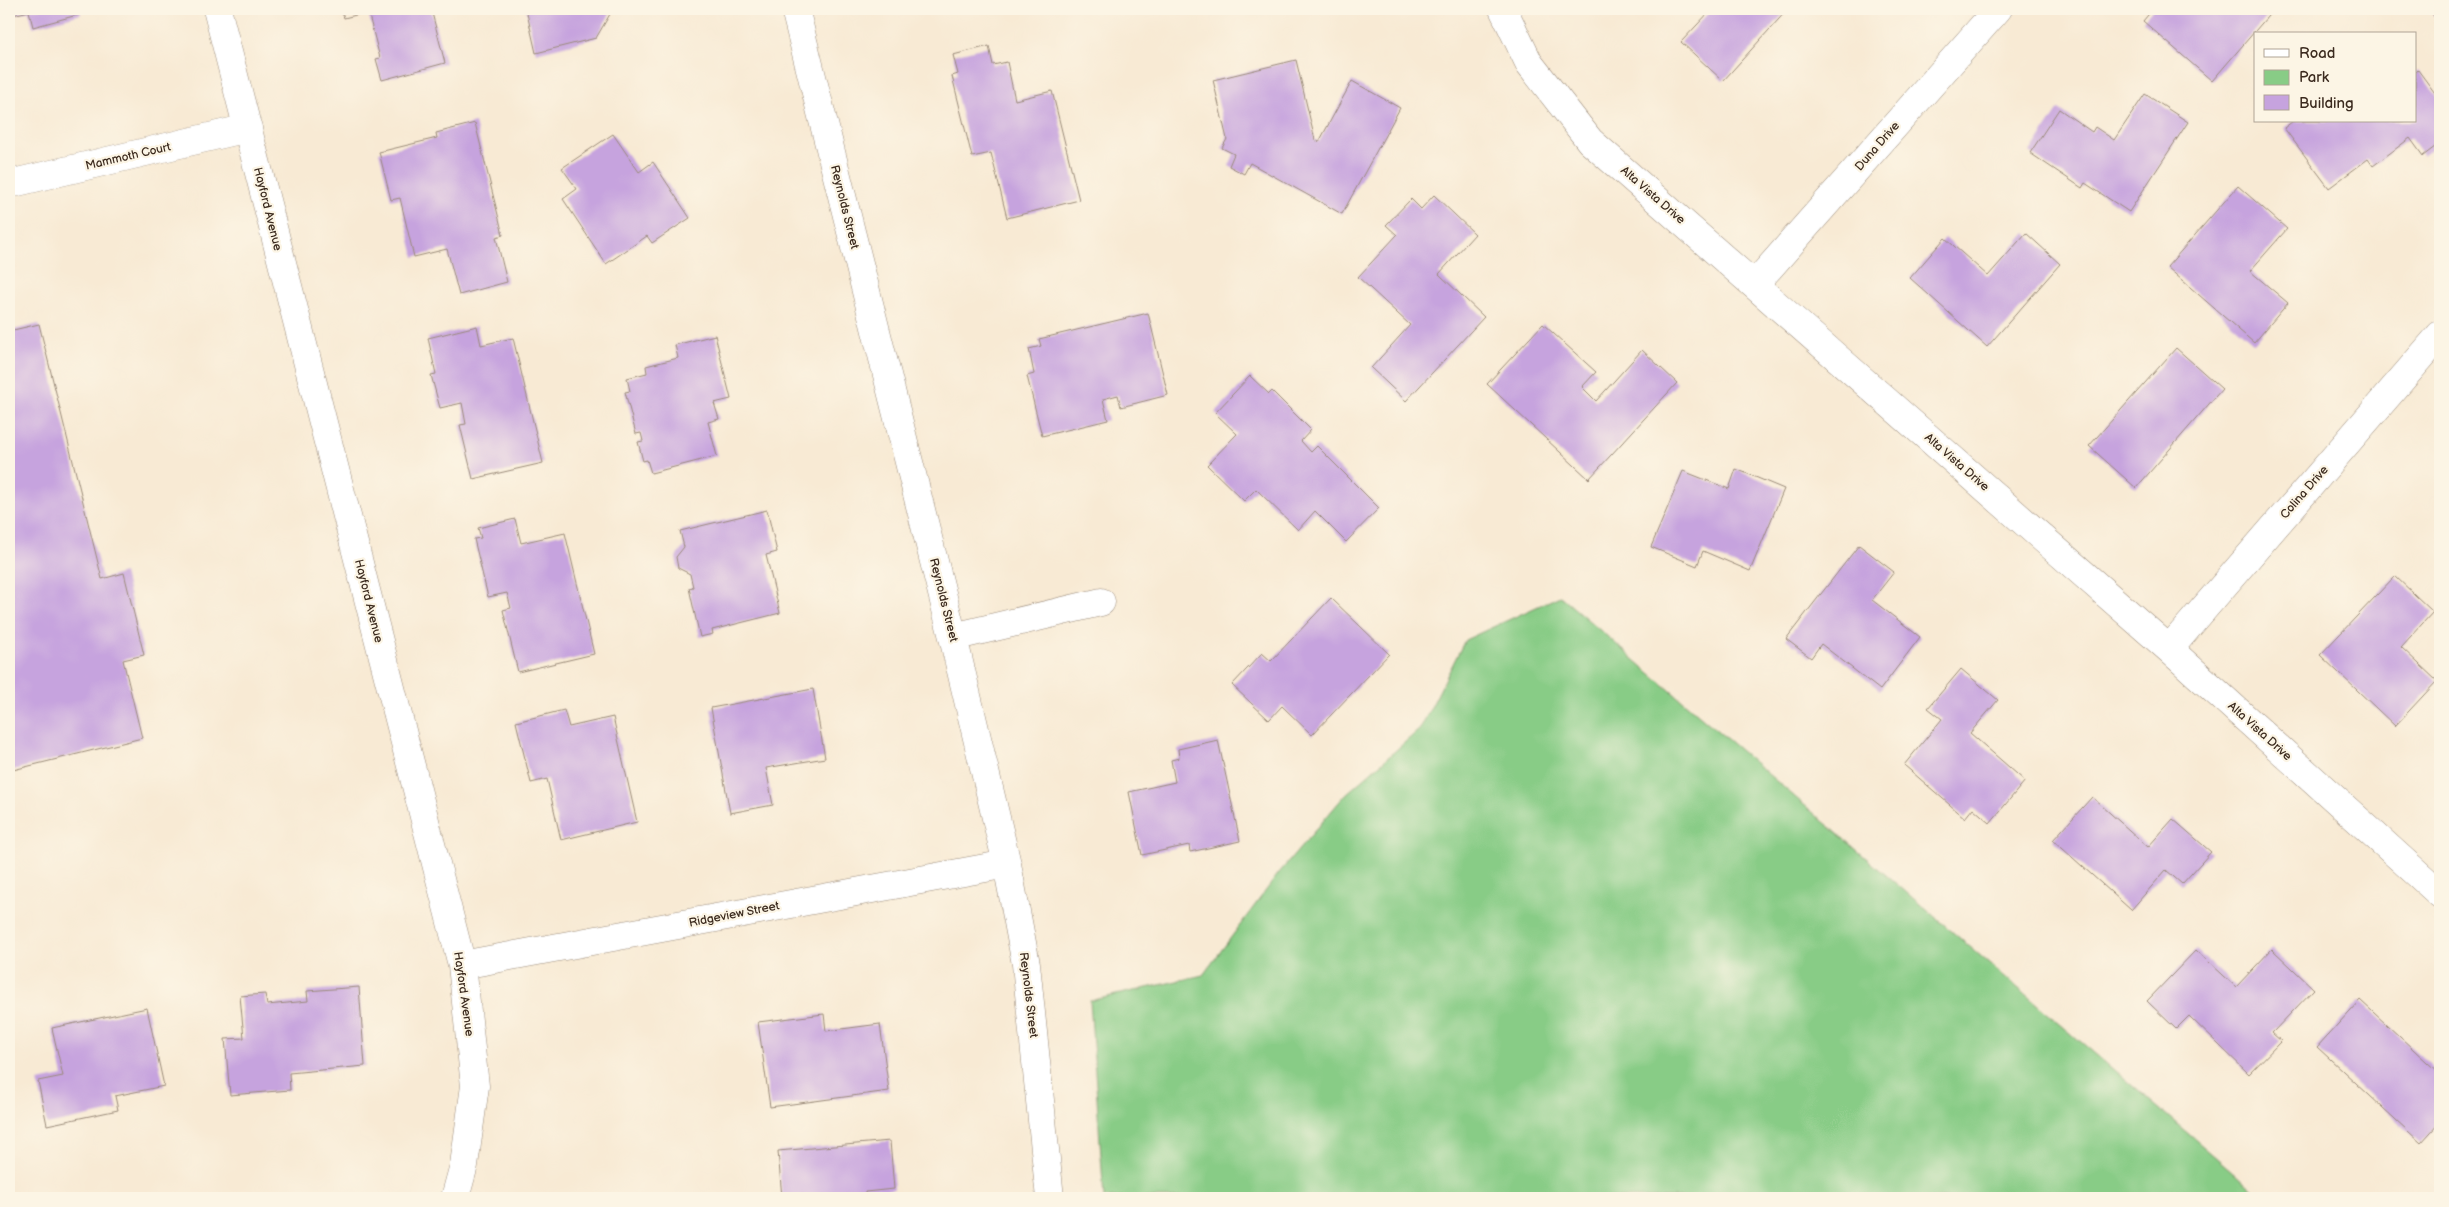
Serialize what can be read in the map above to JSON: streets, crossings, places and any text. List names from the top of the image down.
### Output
{
  "streets": {
    "street": [
      "Duna Drive",
      "Mammoth Court",
      "Alta Vista Drive",
      "Reynolds Street",
      "Hayford Avenue",
      "Colina Drive",
      "Ridgeview Street"
    ]
  },
  "crossings": [
    ["Duna Drive", "Alta Vista Drive"],
    ["Mammoth Court", "Hayford Avenue"],
    ["Alta Vista Drive", "Colina Drive"],
    ["Reynolds Street", "Ridgeview Street"],
    ["Hayford Avenue", "Ridgeview Street"]
  ],
  "legend": ["Road", "Park", "Building"]
}
